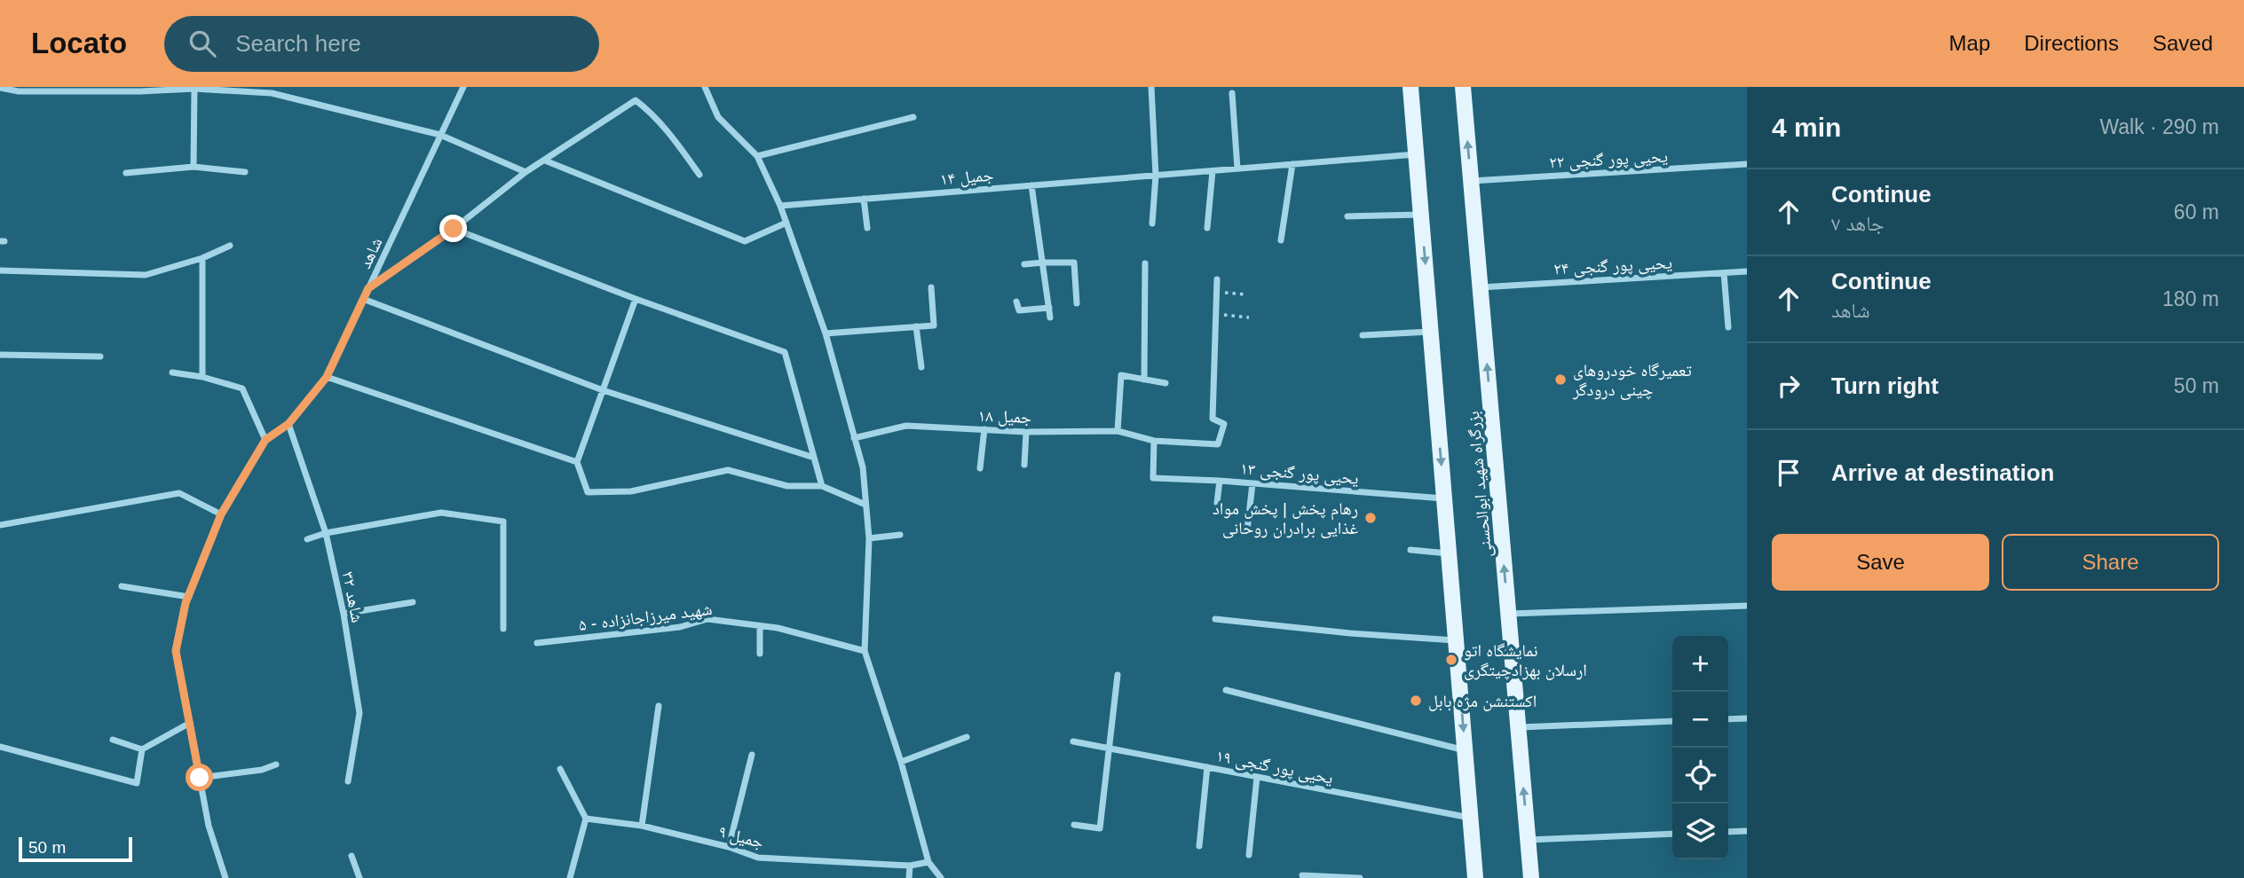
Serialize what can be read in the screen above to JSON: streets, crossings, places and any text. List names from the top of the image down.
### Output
{
  "streets": {
    "main road": ["بزرگراه شهید ابوالحسنی"],
    "street": [
      "یحیی پور گنجی ۲۲",
      "جمیل ۱۴",
      "شاهد",
      "یحیی پور گنجی ۲۴",
      "جمیل ۱۸",
      "یحیی پور گنجی ۱۳",
      "شاهد ۳۲",
      "شهید میرزاجانزاده - ۵",
      "یحیی پور گنجی ۱۹",
      "جمیل ۹"
    ]
  },
  "crossings": [
    ["یحیی پور گنجی ۲۲", "بزرگراه شهید ابوالحسنی"],
    ["جمیل ۱۴", "بزرگراه شهید ابوالحسنی"],
    ["شاهد", "شاهد ۳۲"],
    ["یحیی پور گنجی ۲۴", "بزرگراه شهید ابوالحسنی"],
    ["جمیل ۱۸", "یحیی پور گنجی ۱۳"],
    ["یحیی پور گنجی ۱۳", "بزرگراه شهید ابوالحسنی"],
    ["بزرگراه شهید ابوالحسنی", "یحیی پور گنجی ۱۹"]
  ],
  "places": [
    "تعمیرگاه خودروهای چینی درودگر",
    "رهام پخش | پخش مواد غذایی برادران روحانی",
    "نمایشگاه اتو ارسلان بهزادچیتگری",
    "اکستنشن مژه بابل"
  ],
  "scale_bar": "50 m",
  "page": {
    "header": "Locato",
    "search": "Search here",
    "nav": ["Map", "Directions", "Saved"],
    "heading": ["4 min", "Walk · 290 m"],
    "list": [
      ["Continue", "جاهد ۷", "60 m"],
      ["Continue", "شاهد", "180 m"],
      ["Turn right", "50 m"],
      "Arrive at destination"
    ],
    "buttons": ["Save", "Share"],
    "map_buttons": ["+", "−"],
    "scale": "50 m"
  }
}
